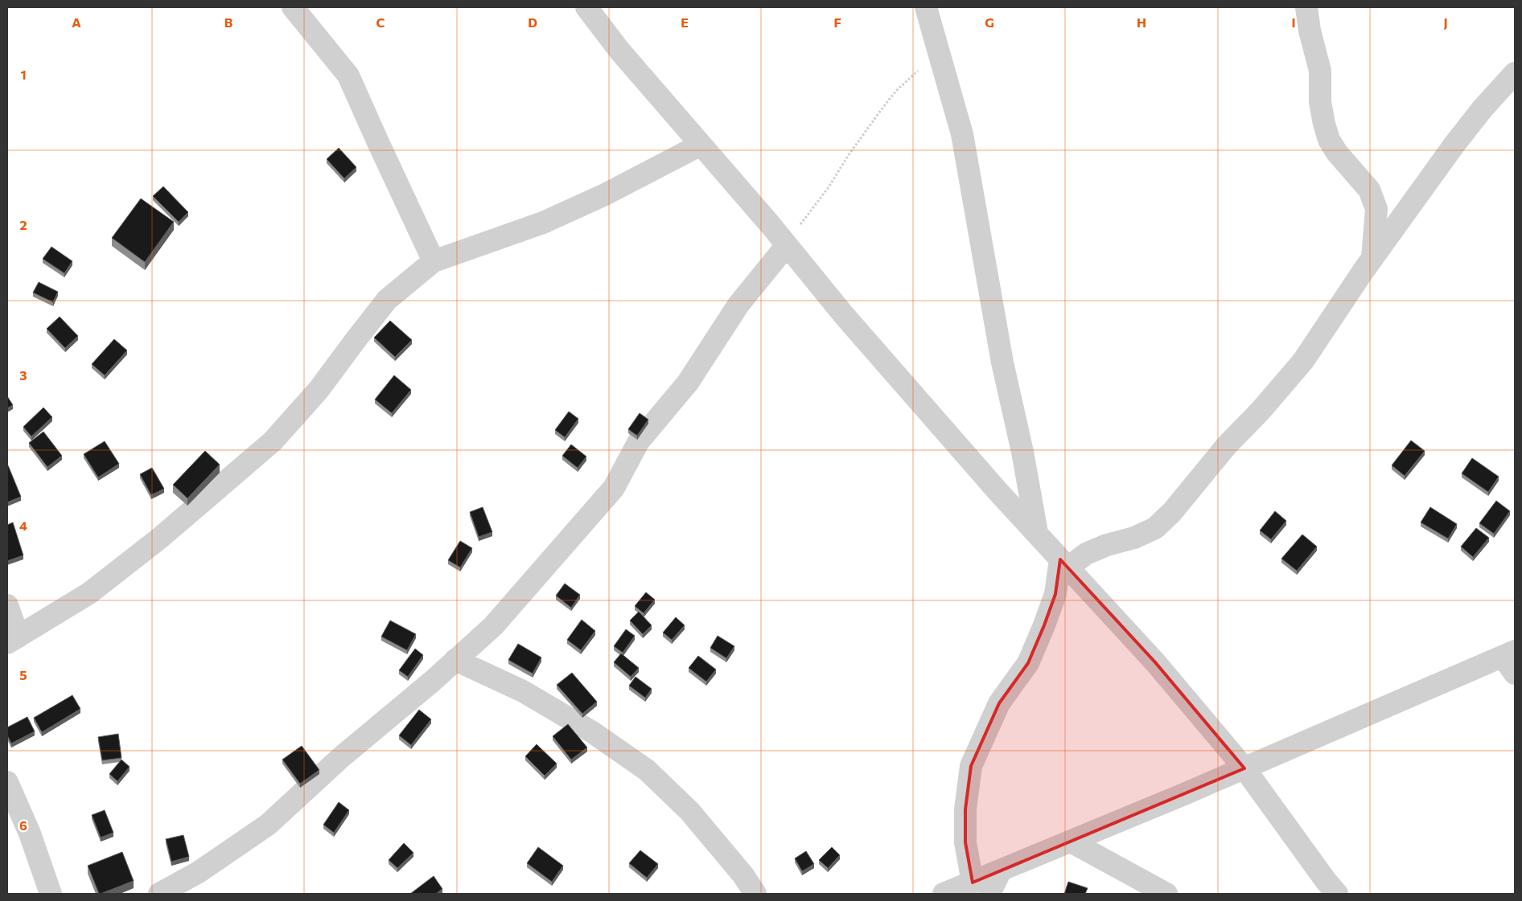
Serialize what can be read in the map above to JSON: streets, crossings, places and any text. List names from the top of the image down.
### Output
{
  "grid": {
    "columns": [
      "A",
      "B",
      "C",
      "D",
      "E",
      "F",
      "G",
      "H",
      "I",
      "J"
    ],
    "rows": [
      "1",
      "2",
      "3",
      "4",
      "5",
      "6"
    ]
  }
}
